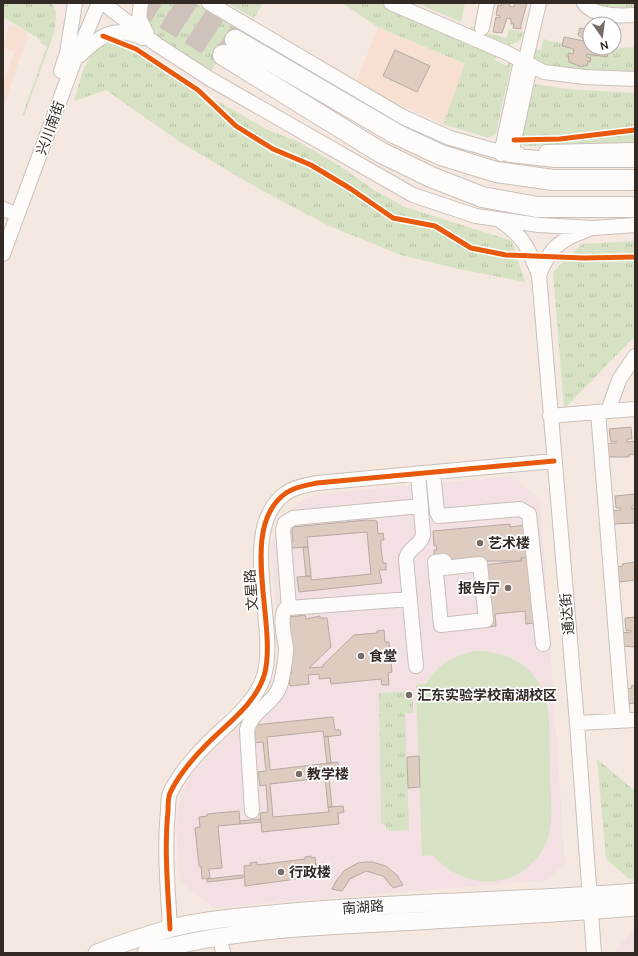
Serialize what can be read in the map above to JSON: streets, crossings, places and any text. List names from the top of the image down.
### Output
{
  "streets": {
    "main road": ["南湖路"],
    "street": ["兴川南街", "文星路", "通达街"]
  },
  "crossings": [
    ["文星路", "通达街"],
    ["文星路", "南湖路"],
    ["通达街", "南湖路"]
  ],
  "places": [
    "艺术楼",
    "报告厅",
    "食堂",
    "汇东实验学校南湖校区",
    "教学楼",
    "行政楼"
  ],
  "north": "bottom"
}
